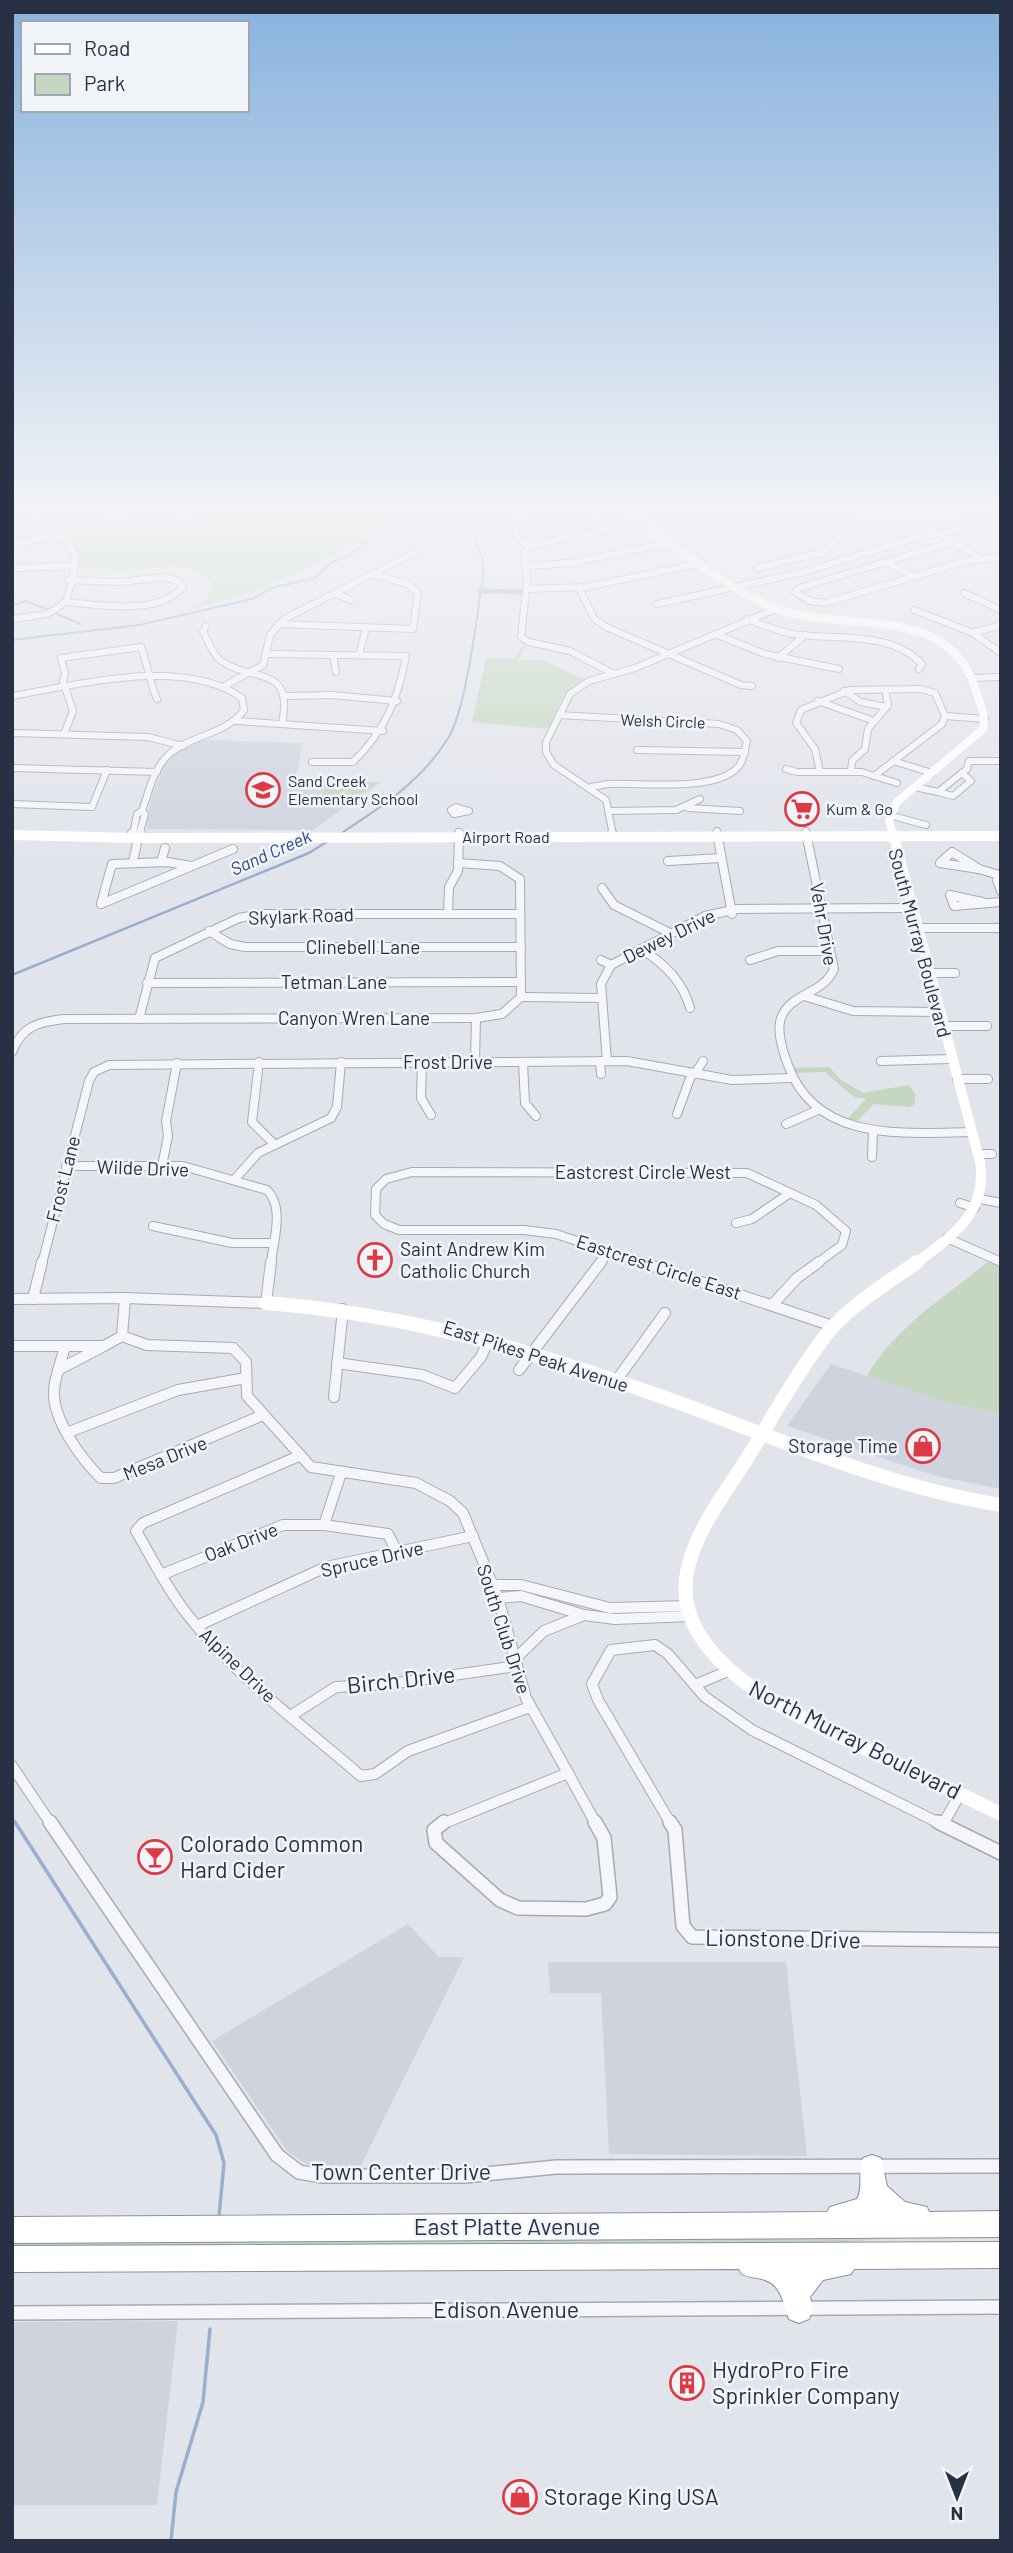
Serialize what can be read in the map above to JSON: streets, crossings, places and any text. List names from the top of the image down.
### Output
{
  "streets": {
    "highway": ["East Platte Avenue"],
    "main road": [
      "Airport Road",
      "South Murray Boulevard",
      "East Pikes Peak Avenue",
      "North Murray Boulevard"
    ],
    "street": [
      "Welsh Circle",
      "Skylark Road",
      "Vehr Drive",
      "Dewey Drive",
      "Clinebell Lane",
      "Tetman Lane",
      "Canyon Wren Lane",
      "Frost Drive",
      "Wilde Drive",
      "Eastcrest Circle West",
      "Frost Lane",
      "Eastcrest Circle East",
      "Mesa Drive",
      "Oak Drive",
      "Spruce Drive",
      "South Club Drive",
      "Alpine Drive",
      "Birch Drive",
      "Lionstone Drive",
      "Town Center Drive",
      "Edison Avenue"
    ]
  },
  "crossings": [
    ["Airport Road", "Vehr Drive"],
    ["Airport Road", "South Murray Boulevard"],
    ["Skylark Road", "Clinebell Lane"],
    ["Skylark Road", "Tetman Lane"],
    ["Skylark Road", "Canyon Wren Lane"],
    ["Vehr Drive", "Dewey Drive"],
    ["Vehr Drive", "South Murray Boulevard"],
    ["Vehr Drive", "Frost Drive"],
    ["Dewey Drive", "South Murray Boulevard"],
    ["Dewey Drive", "Frost Drive"],
    ["Frost Drive", "Frost Lane"],
    ["Wilde Drive", "Frost Lane"],
    ["Wilde Drive", "East Pikes Peak Avenue"],
    ["Eastcrest Circle West", "Eastcrest Circle East"],
    ["Frost Lane", "East Pikes Peak Avenue"],
    ["East Pikes Peak Avenue", "North Murray Boulevard"],
    ["Mesa Drive", "South Club Drive"],
    ["Oak Drive", "Spruce Drive"],
    ["Oak Drive", "Alpine Drive"],
    ["Spruce Drive", "South Club Drive"],
    ["Spruce Drive", "Alpine Drive"],
    ["South Club Drive", "Alpine Drive"],
    ["South Club Drive", "Birch Drive"],
    ["Alpine Drive", "Birch Drive"]
  ],
  "water": ["Sand Creek"],
  "places": {
    "school or university": ["Sand Creek Elementary School"],
    "supermarket": ["Kum & Go"],
    "church": ["Saint Andrew Kim Catholic Church"],
    "shop": ["Storage Time", "Storage King USA"],
    "bar": ["Colorado Common Hard Cider"],
    "building": ["HydroPro Fire Sprinkler Company"]
  },
  "legend": ["Road", "Park"],
  "north": "bottom"
}
